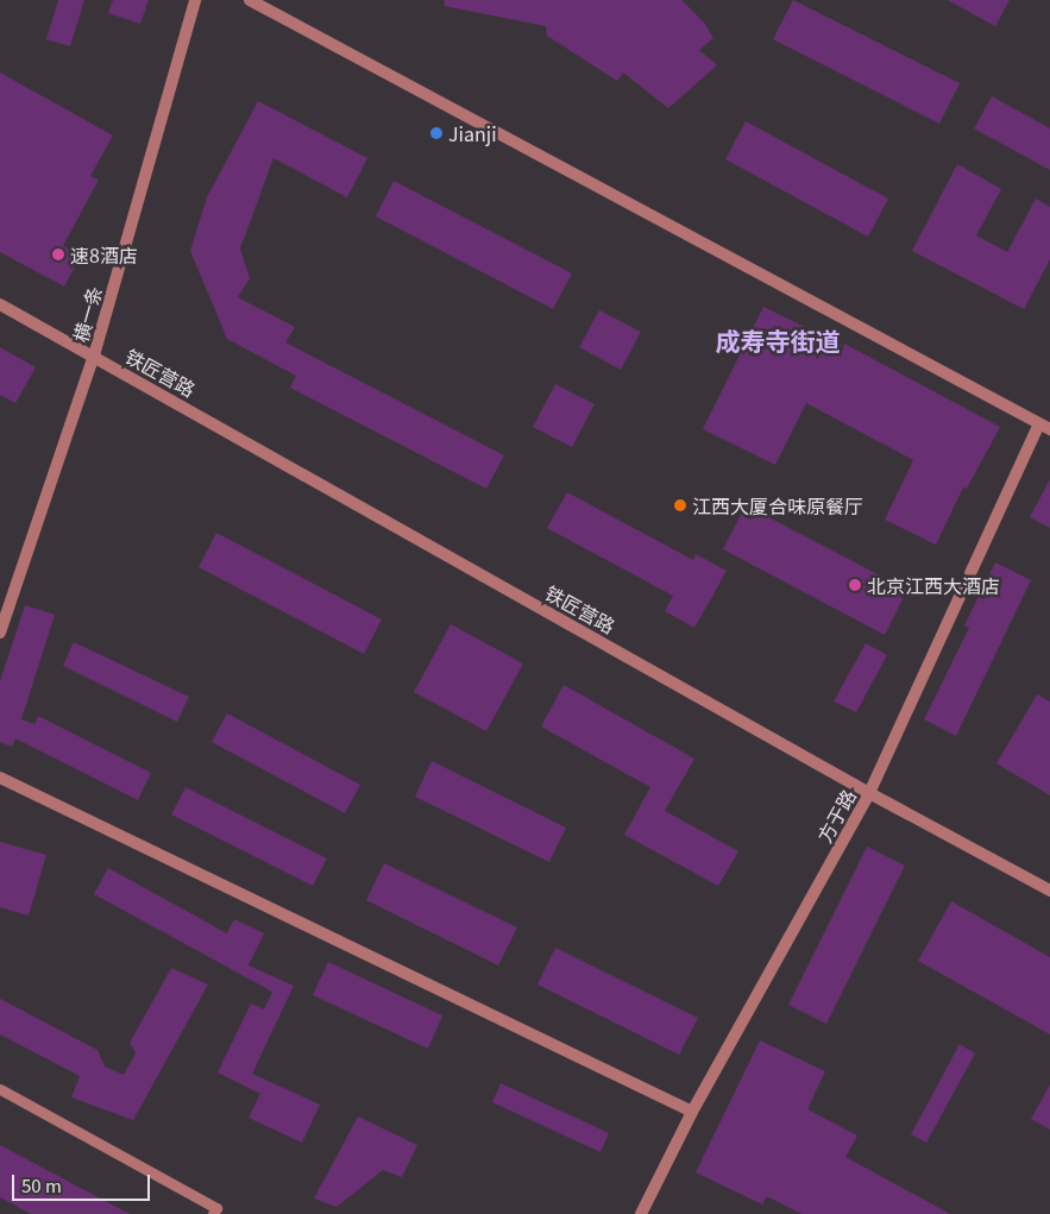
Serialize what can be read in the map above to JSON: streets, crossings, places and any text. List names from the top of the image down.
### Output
{
  "streets": {
    "street": ["横一条", "铁匠营路", "方于路"]
  },
  "crossings": [
    ["横一条", "铁匠营路"],
    ["铁匠营路", "方于路"]
  ],
  "districts": ["成寿寺街道"],
  "places": [
    "Jianji",
    "速8酒店",
    "江西大厦合味原餐厅",
    "北京江西大酒店"
  ],
  "scale_bar": "50 m"
}
